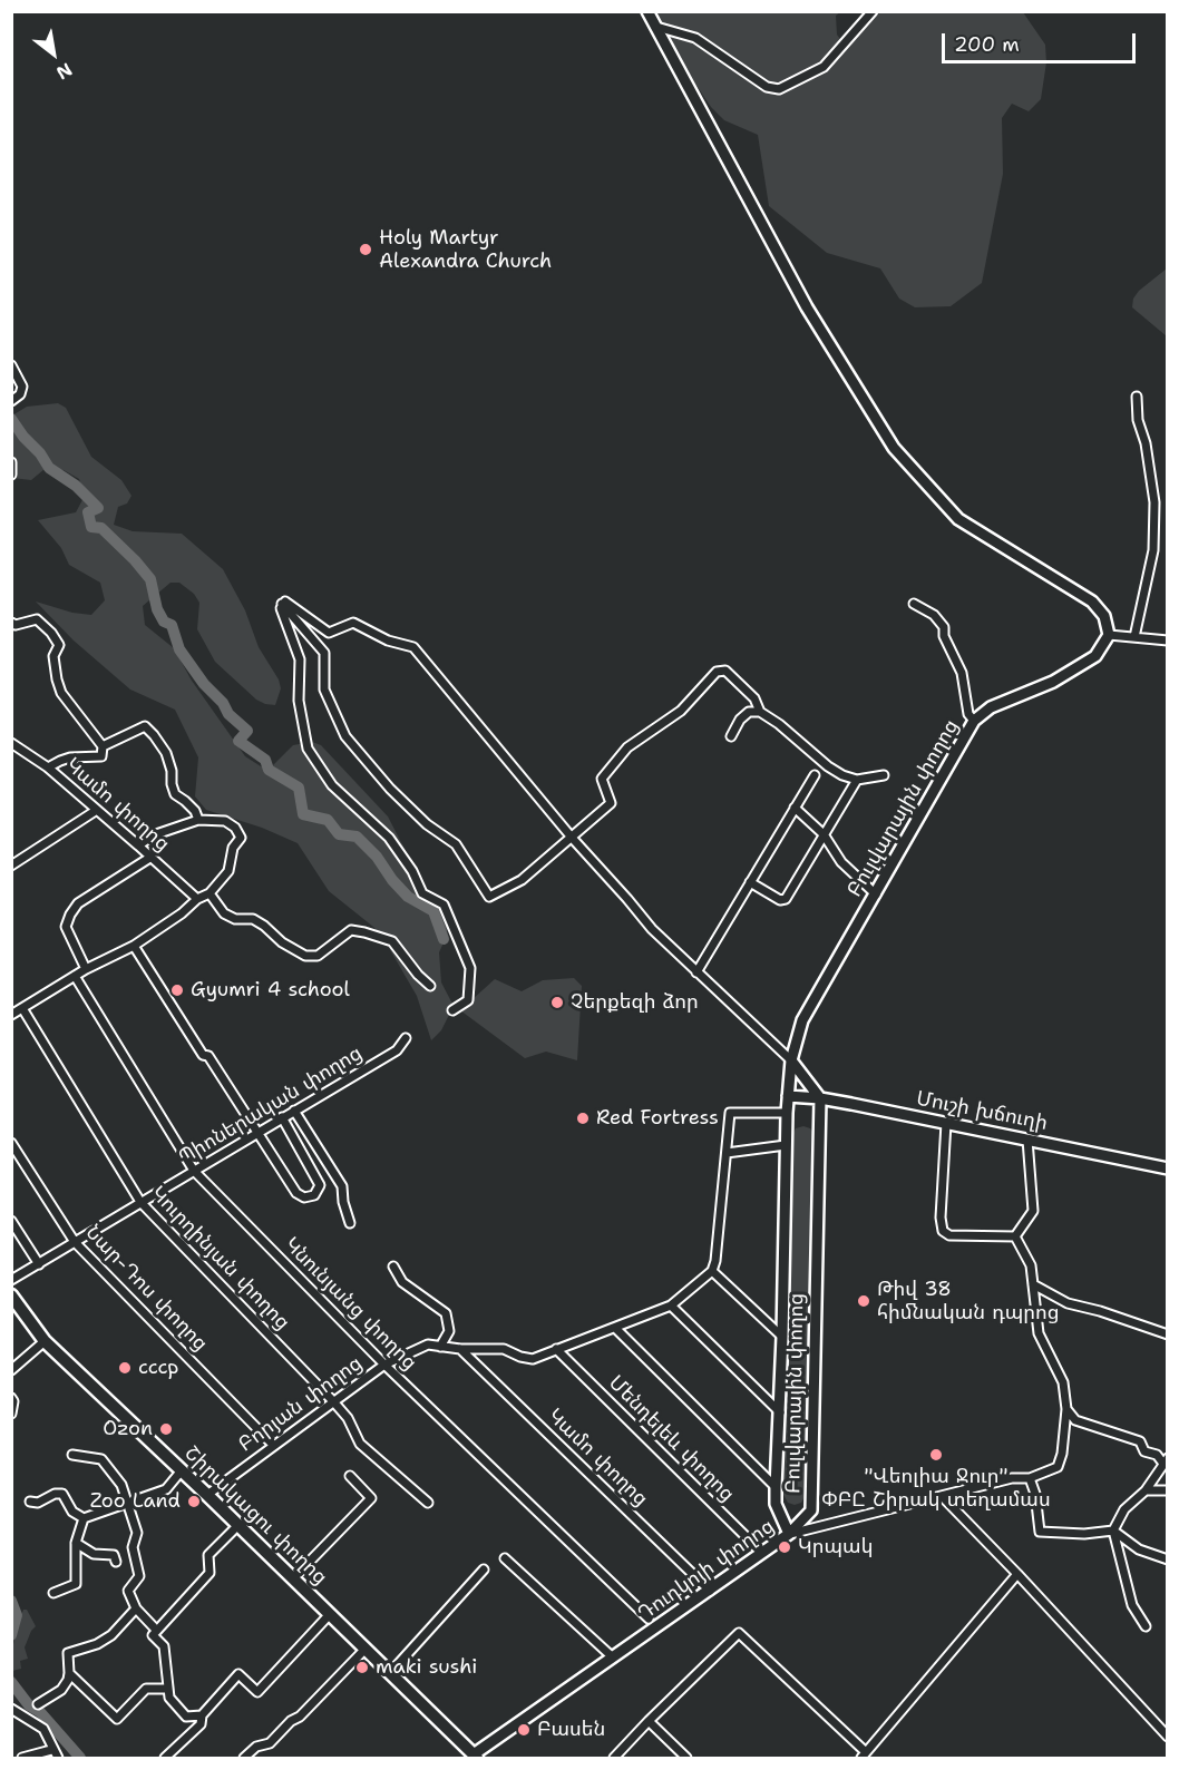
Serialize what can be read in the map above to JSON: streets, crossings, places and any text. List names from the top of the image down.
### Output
{
  "streets": {
    "main road": ["Շիրակացու փողոց"],
    "street": [
      "Կամո փողոց",
      "Բուլվարային փողոց",
      "Պիոներական փողոց",
      "Մուշի խճուղի",
      "Կուրղինյան փողոց",
      "Նար-Դոս փողոց",
      "Կնունյանց փողոց",
      "Բորյան փողոց",
      "Մենդելեև փողոց",
      "Դուդկոյի փողոց"
    ]
  },
  "crossings": [
    ["Կամո փողոց", "Բորյան փողոց"],
    ["Կամո փողոց", "Դուդկոյի փողոց"],
    ["Բուլվարային փողոց", "Մուշի խճուղի"],
    ["Բուլվարային փողոց", "Դուդկոյի փողոց"],
    ["Պիոներական փողոց", "Կուրղինյան փողոց"],
    ["Պիոներական փողոց", "Նար-Դոս փողոց"],
    ["Պիոներական փողոց", "Կնունյանց փողոց"],
    ["Կուրղինյան փողոց", "Բորյան փողոց"],
    ["Նար-Դոս փողոց", "Բորյան փողոց"],
    ["Կնունյանց փողոց", "Բորյան փողոց"],
    ["Բորյան փողոց", "Մենդելեև փողոց"],
    ["Բորյան փողոց", "Շիրակացու փողոց"],
    ["Մենդելեև փողոց", "Դուդկոյի փողոց"],
    ["Շիրակացու փողոց", "Դուդկոյի փողոց"]
  ],
  "places": [
    "Holy Martyr Alexandra Church",
    "Gyumri 4 school",
    "Չերքեզի ձոր",
    "Red Fortress",
    "Թիվ 38 հիմնական դպրոց",
    "ссср",
    "Ozon",
    "\"Վեոլիա Ջուր\" ՓԲԸ Շիրակ տեղամաս",
    "Zoo Land",
    "Կրպակ",
    "maki sushi",
    "Բասեն"
  ],
  "scale_bar": "200 m",
  "north": "bottom right"
}
